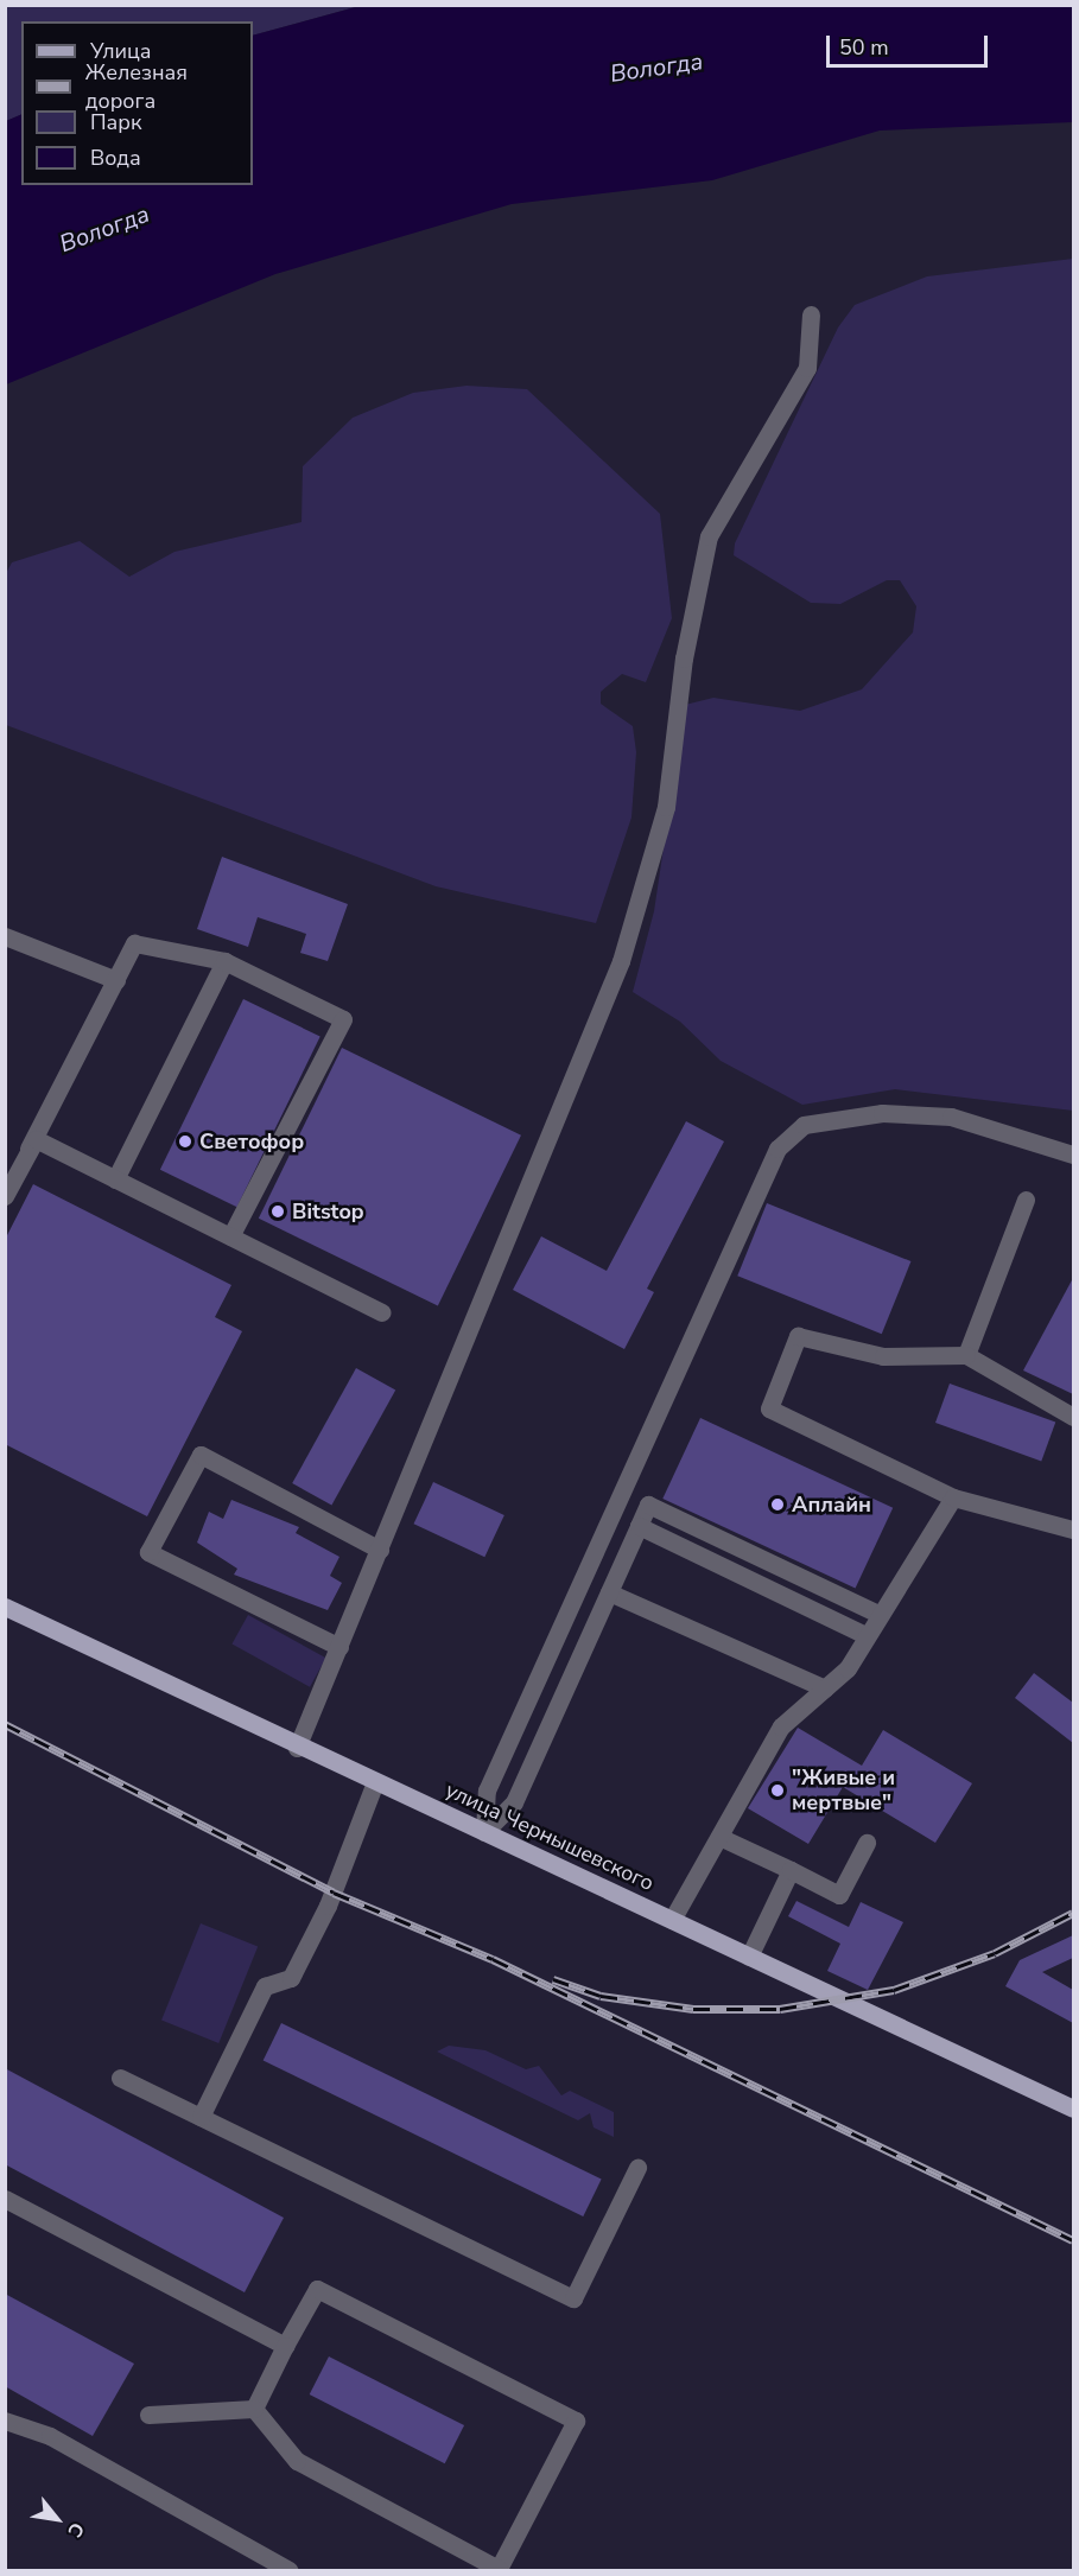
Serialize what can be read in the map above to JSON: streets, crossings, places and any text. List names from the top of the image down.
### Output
{
  "streets": {
    "main road": ["улица Чернышевского"]
  },
  "water": ["Вологда"],
  "places": [
    "Светофор",
    "Bitstop",
    "Аплайн",
    "\"Живые и мертвые\""
  ],
  "legend": [
    "Улица",
    "Железная дорога",
    "Парк",
    "Вода"
  ],
  "scale_bar": "50 m",
  "north": "bottom right"
}
